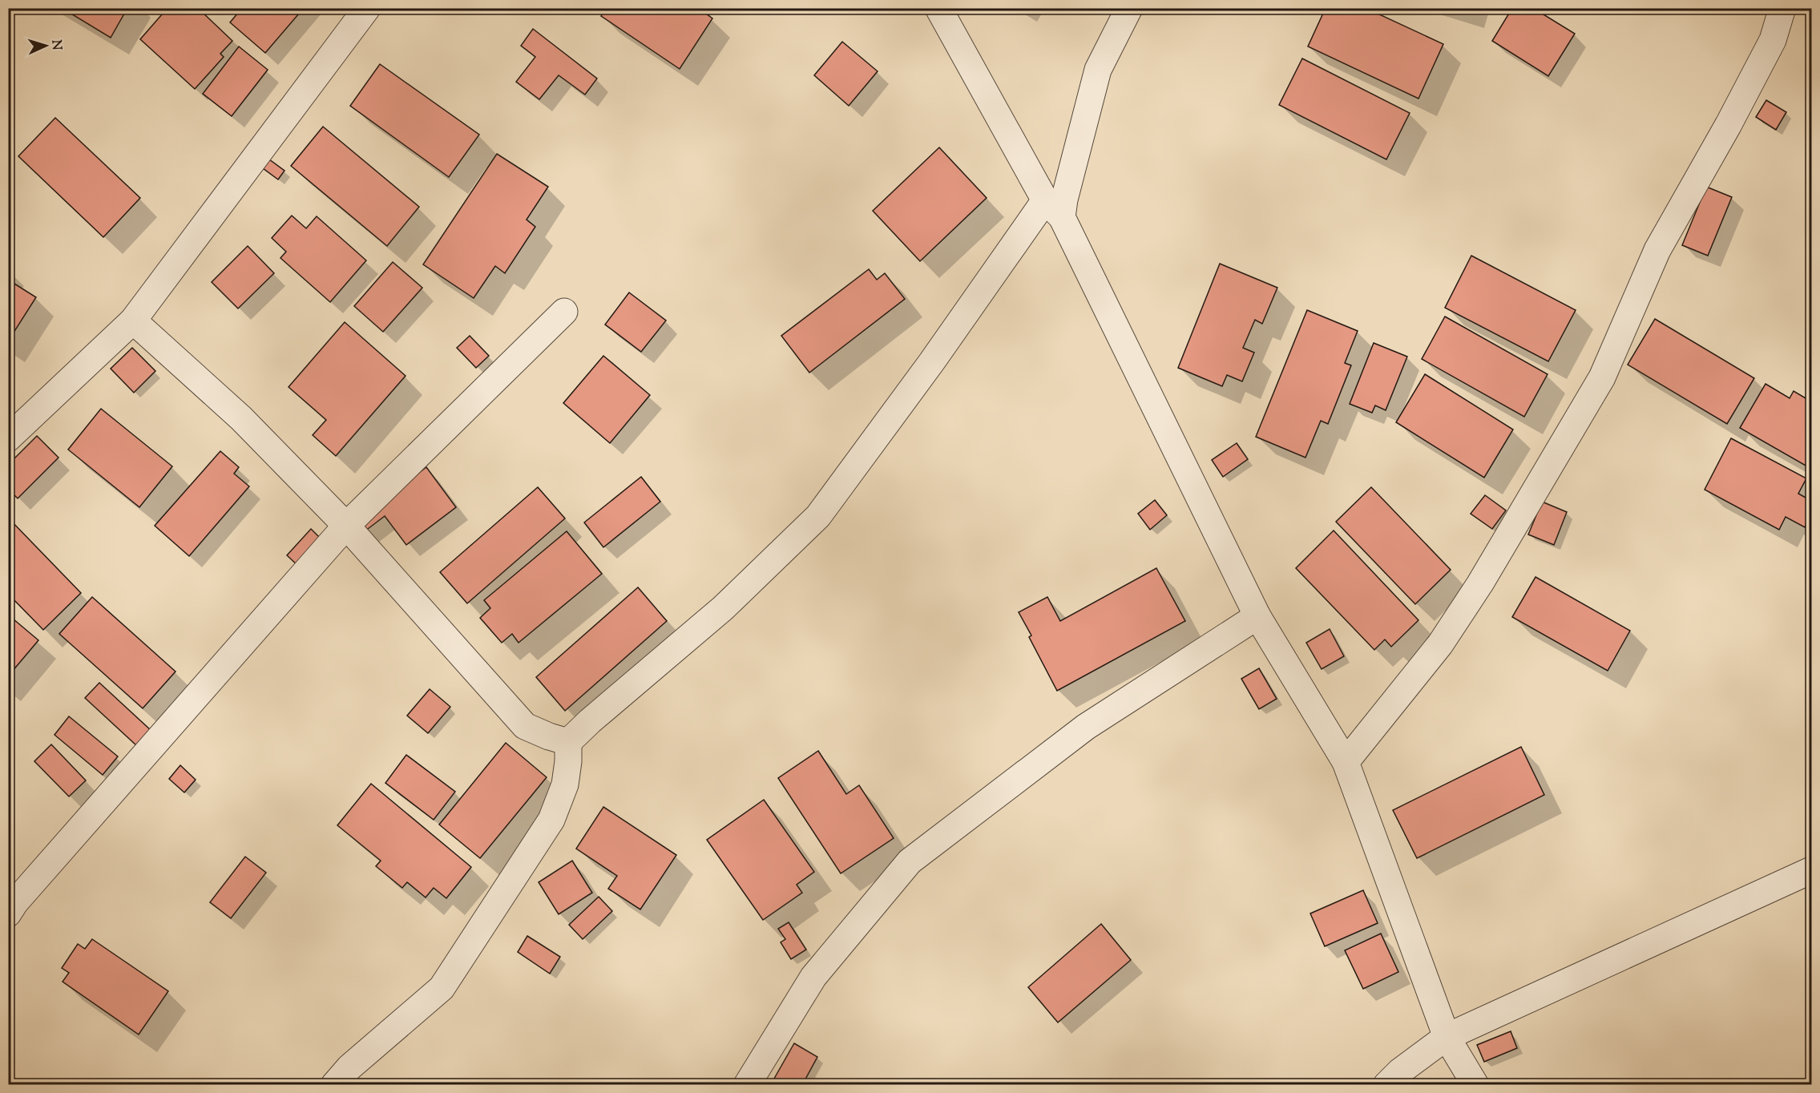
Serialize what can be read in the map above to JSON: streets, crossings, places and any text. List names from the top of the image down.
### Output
{
  "north": "right"
}
